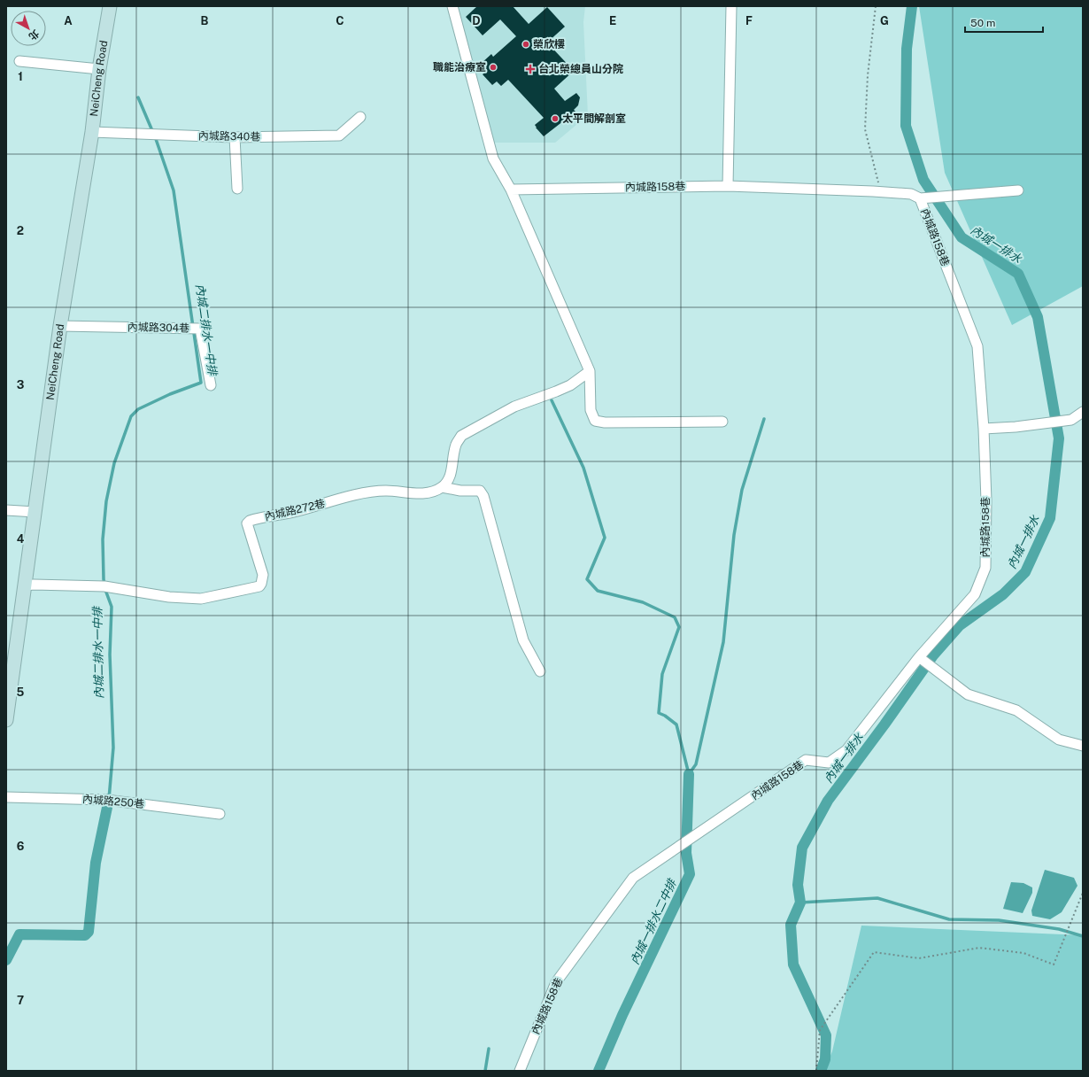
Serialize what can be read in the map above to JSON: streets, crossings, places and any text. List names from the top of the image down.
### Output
{
  "streets": {
    "street": [
      "NeiCheng Road",
      "內城路340巷",
      "內城路158巷",
      "內城路304巷",
      "內城路272巷",
      "內城路250巷"
    ]
  },
  "crossings": [
    ["NeiCheng Road", "內城路340巷"],
    ["NeiCheng Road", "內城路304巷"],
    ["NeiCheng Road", "內城路272巷"]
  ],
  "water": ["內城一排水", "內城二排水一中排", "內城一排水二中排"],
  "places": {
    "other": ["榮欣樓", "職能治療室", "太平間解剖室"],
    "health": ["台北榮總員山分院"]
  },
  "scale_bar": "50 m",
  "north": "bottom right",
  "grid": {
    "columns": [
      "A",
      "B",
      "C",
      "D",
      "E",
      "F",
      "G"
    ],
    "rows": [
      "1",
      "2",
      "3",
      "4",
      "5",
      "6",
      "7"
    ]
  }
}
